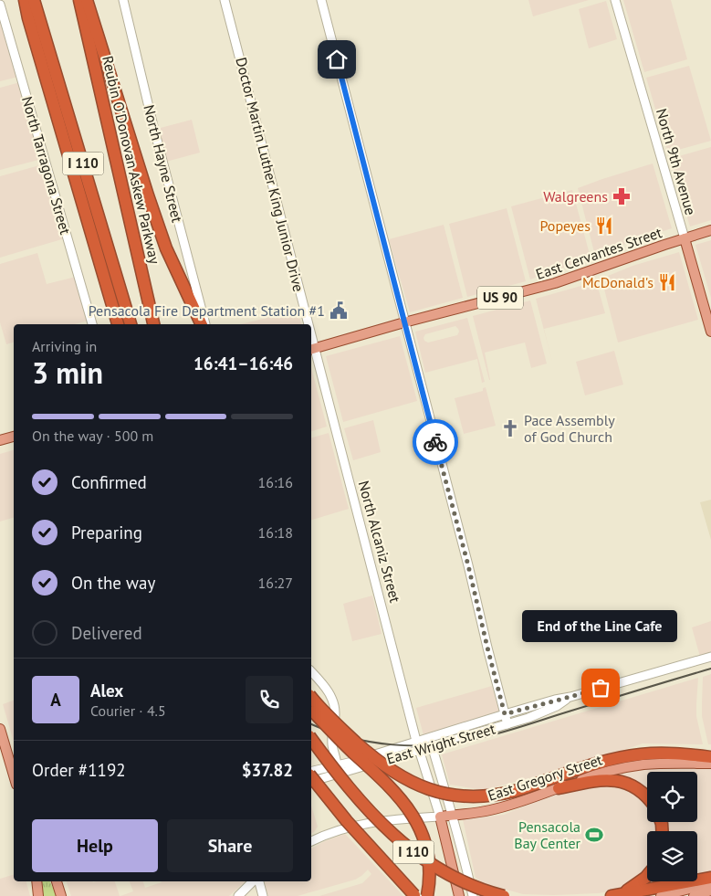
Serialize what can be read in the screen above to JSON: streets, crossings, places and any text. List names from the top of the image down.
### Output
{
  "streets": {
    "highway": ["Reubin O'Donovan Askew Parkway", "I 110"],
    "main road": [
      "North 9th Avenue",
      "North Hayne Street",
      "North Tarragona Street",
      "Doctor Martin Luther King Junior Drive",
      "East Cervantes Street",
      "US 90",
      "North Alcaniz Street",
      "East Wright Street",
      "East Gregory Street"
    ]
  },
  "crossings": [
    ["North 9th Avenue", "East Cervantes Street"],
    ["East Cervantes Street", "North Alcaniz Street"],
    ["North Alcaniz Street", "East Wright Street"],
    ["North Alcaniz Street", "East Gregory Street"]
  ],
  "places": {
    "pharmacy": ["Walgreens"],
    "restaurant": ["Popeyes", "McDonald's"],
    "public building": ["Pensacola Fire Department Station #1"],
    "church": ["Pace Assembly of God Church"],
    "other": ["End of the Line Cafe"],
    "sports": ["Pensacola Bay Center"]
  },
  "page": {
    "heading": ["3 min", "Arriving in", "16:41–16:46"],
    "panel": [
      "Alex",
      "Courier · 4.5",
      "Order #1192",
      "$37.82"
    ],
    "bar": "On the way · 500 m",
    "list": [
      ["Confirmed", "16:16"],
      ["Preparing", "16:18"],
      ["On the way", "16:27"],
      "Delivered"
    ],
    "bubble": "End of the Line Cafe",
    "round": "A",
    "buttons": ["Help", "Share"]
  }
}
